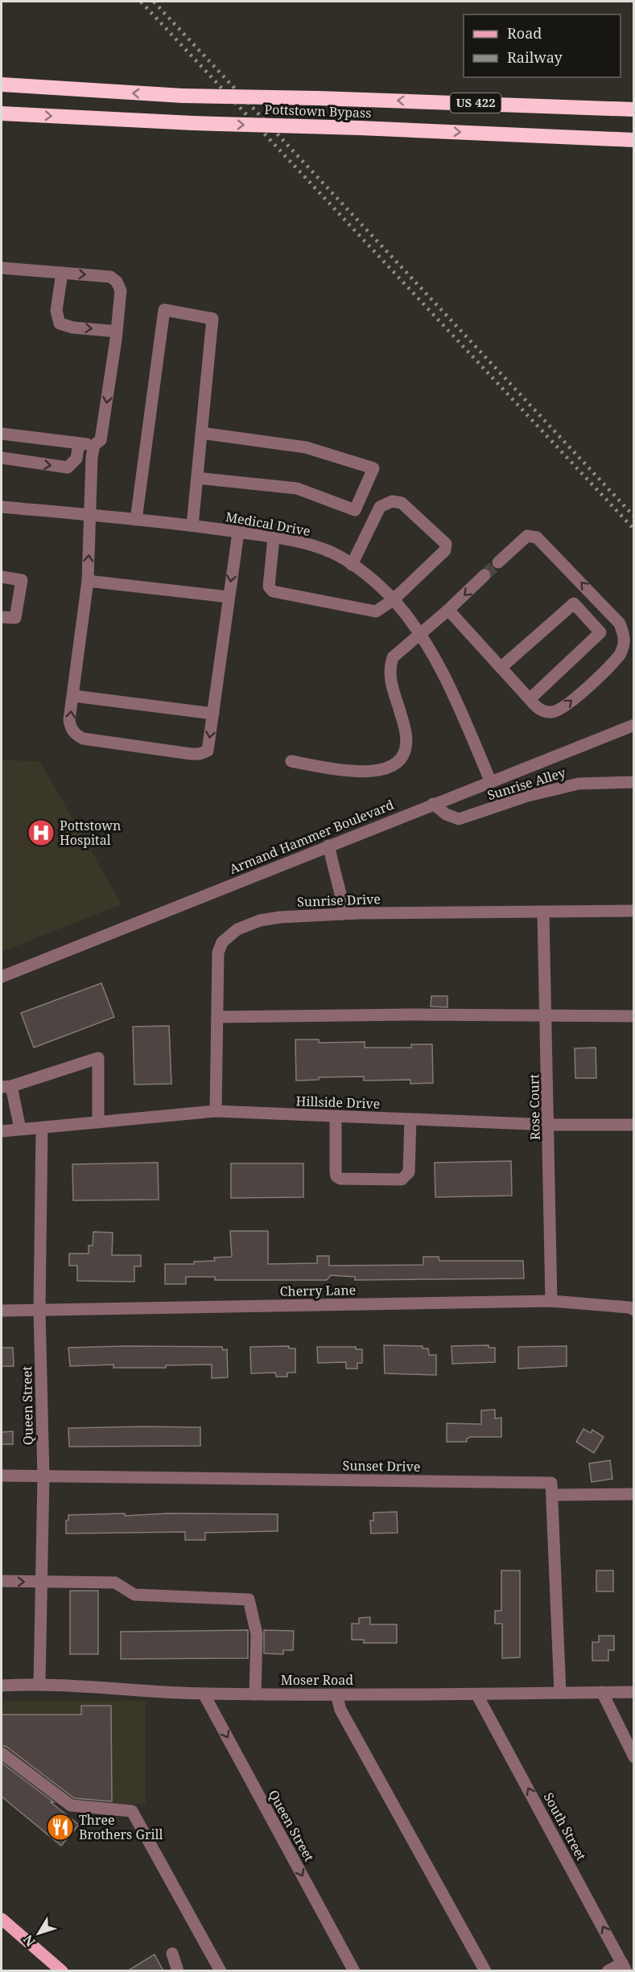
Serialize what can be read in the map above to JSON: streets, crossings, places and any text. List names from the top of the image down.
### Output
{
  "streets": {
    "highway": ["US 422", "Pottstown Bypass"],
    "street": [
      "Medical Drive",
      "Sunrise Alley",
      "Armand Hammer Boulevard",
      "Sunrise Drive",
      "Hillside Drive",
      "Rose Court",
      "Cherry Lane",
      "Queen Street",
      "Sunset Drive",
      "Moser Road",
      "South Street"
    ]
  },
  "crossings": [
    ["Medical Drive", "Armand Hammer Boulevard"],
    ["Sunrise Alley", "Armand Hammer Boulevard"],
    ["Sunrise Drive", "Hillside Drive"],
    ["Sunrise Drive", "Rose Court"],
    ["Hillside Drive", "Rose Court"],
    ["Hillside Drive", "Queen Street"],
    ["Rose Court", "Cherry Lane"],
    ["Cherry Lane", "Queen Street"],
    ["Queen Street", "Sunset Drive"],
    ["Queen Street", "Moser Road"],
    ["Moser Road", "South Street"]
  ],
  "one_way": ["Queen Street", "South Street"],
  "places": {
    "hospital": ["Pottstown Hospital"],
    "restaurant": ["Three Brothers Grill"]
  },
  "legend": ["Road", "Railway"],
  "north": "bottom left"
}
